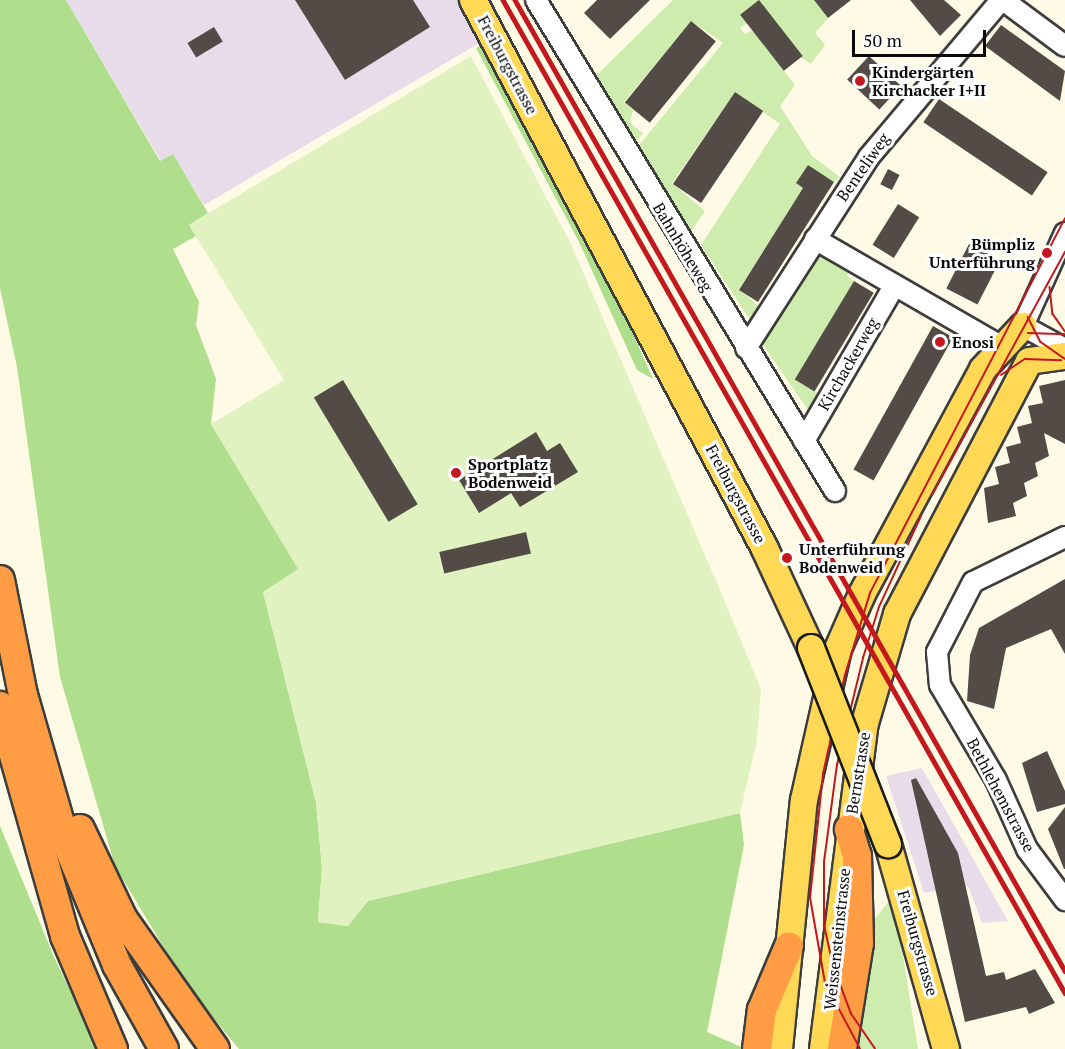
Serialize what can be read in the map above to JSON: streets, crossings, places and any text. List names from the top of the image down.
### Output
{
  "streets": {
    "main road": ["Freiburgstrasse", "Bernstrasse", "Weissensteinstrasse"],
    "street": [
      "Benteliweg",
      "Bahnhöheweg",
      "Kirchackerweg",
      "Bethlehemstrasse"
    ]
  },
  "crossings": [
    ["Benteliweg", "Bahnhöheweg"],
    ["Bahnhöheweg", "Kirchackerweg"],
    ["Bernstrasse", "Weissensteinstrasse"]
  ],
  "places": [
    "Kindergärten Kirchacker I+II",
    "Bümpliz Unterführung",
    "Enosi",
    "Sportplatz Bodenweid",
    "Unterführung Bodenweid"
  ],
  "scale_bar": "50 m"
}
